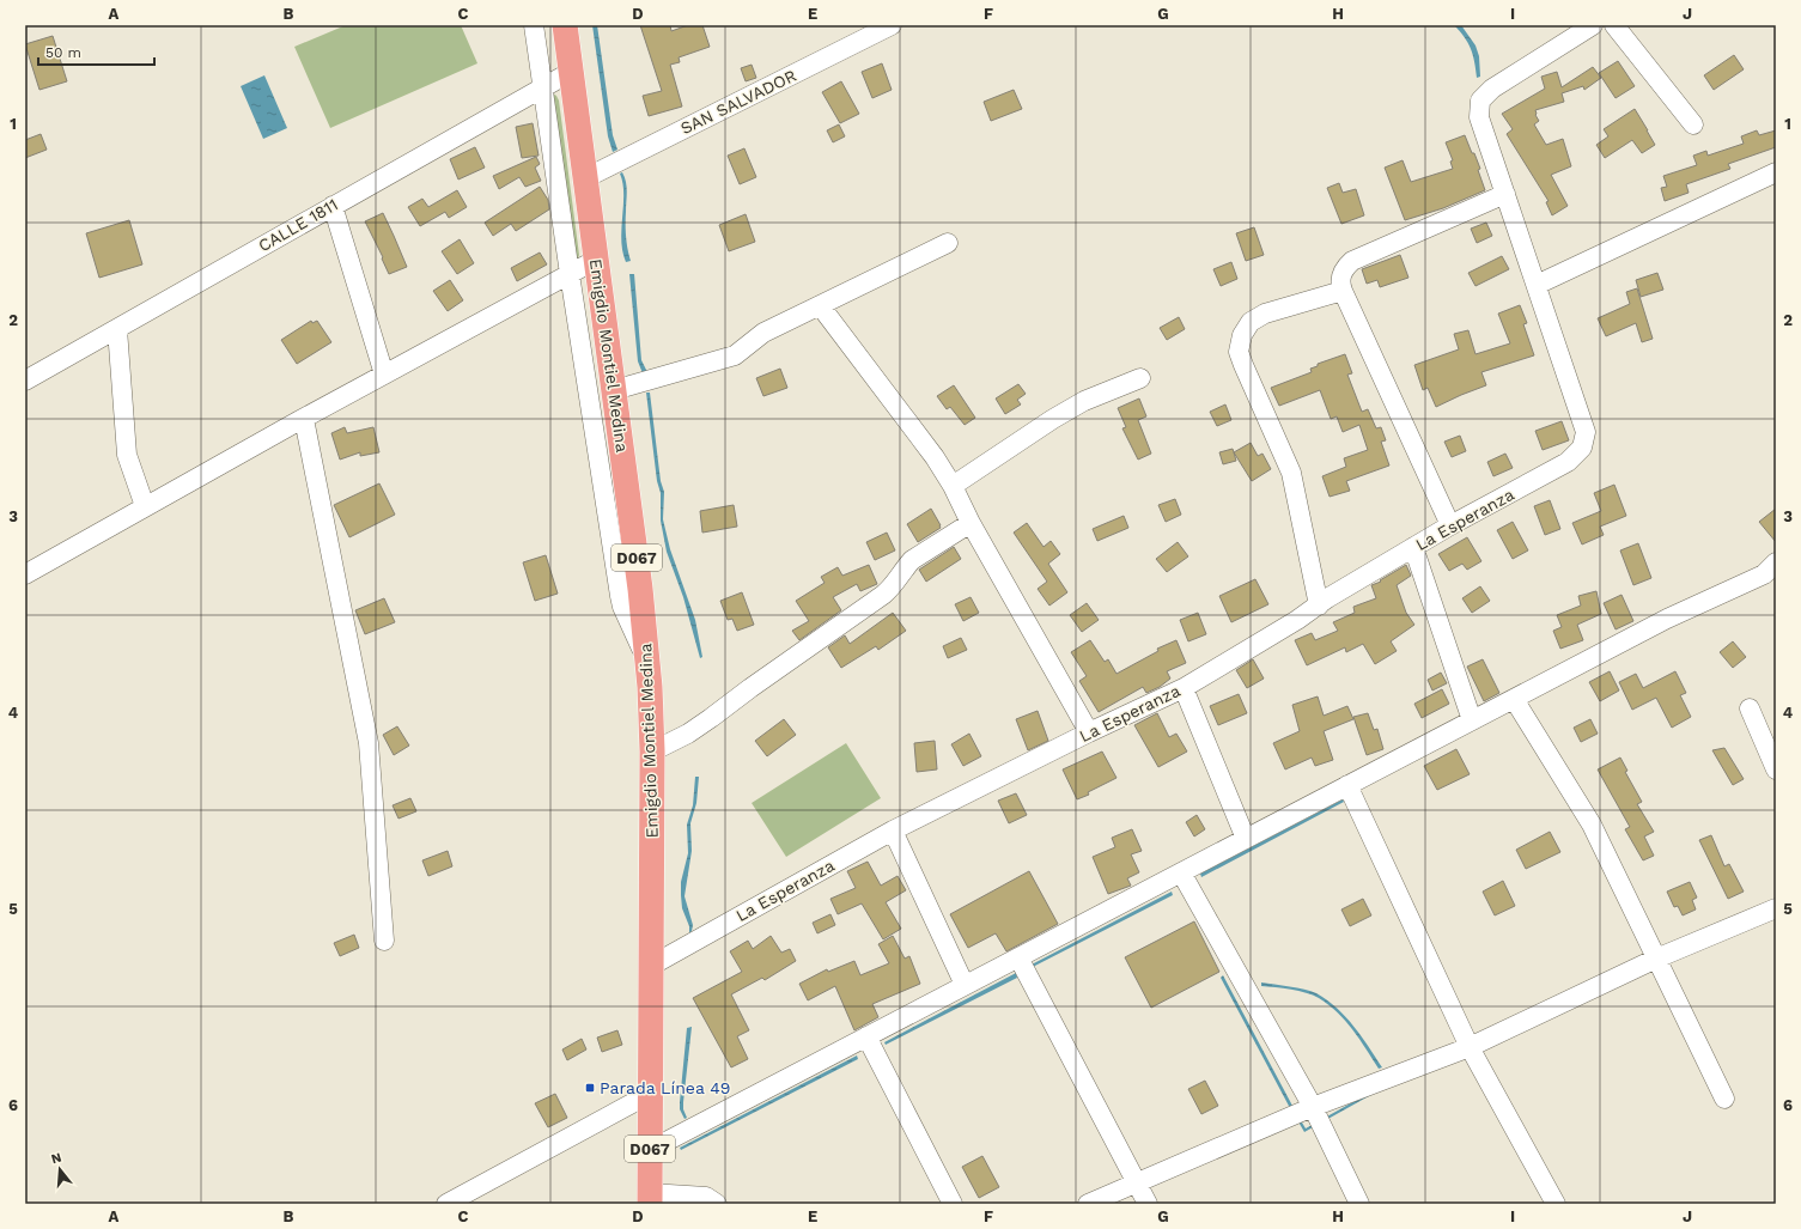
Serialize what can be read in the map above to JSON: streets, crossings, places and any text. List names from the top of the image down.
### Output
{
  "streets": {
    "main road": ["Emigdio Montiel Medina", "D067"],
    "street": ["SAN SALVADOR", "CALLE 1811", "La Esperanza"]
  },
  "crossings": [
    ["SAN SALVADOR", "Emigdio Montiel Medina"],
    ["CALLE 1811", "Emigdio Montiel Medina"],
    ["Emigdio Montiel Medina", "La Esperanza"]
  ],
  "places": {
    "transit": ["Parada Línea 49"]
  },
  "scale_bar": "50 m",
  "north": "top",
  "grid": {
    "columns": [
      "A",
      "B",
      "C",
      "D",
      "E",
      "F",
      "G",
      "H",
      "I",
      "J"
    ],
    "rows": [
      "1",
      "2",
      "3",
      "4",
      "5",
      "6"
    ]
  }
}
